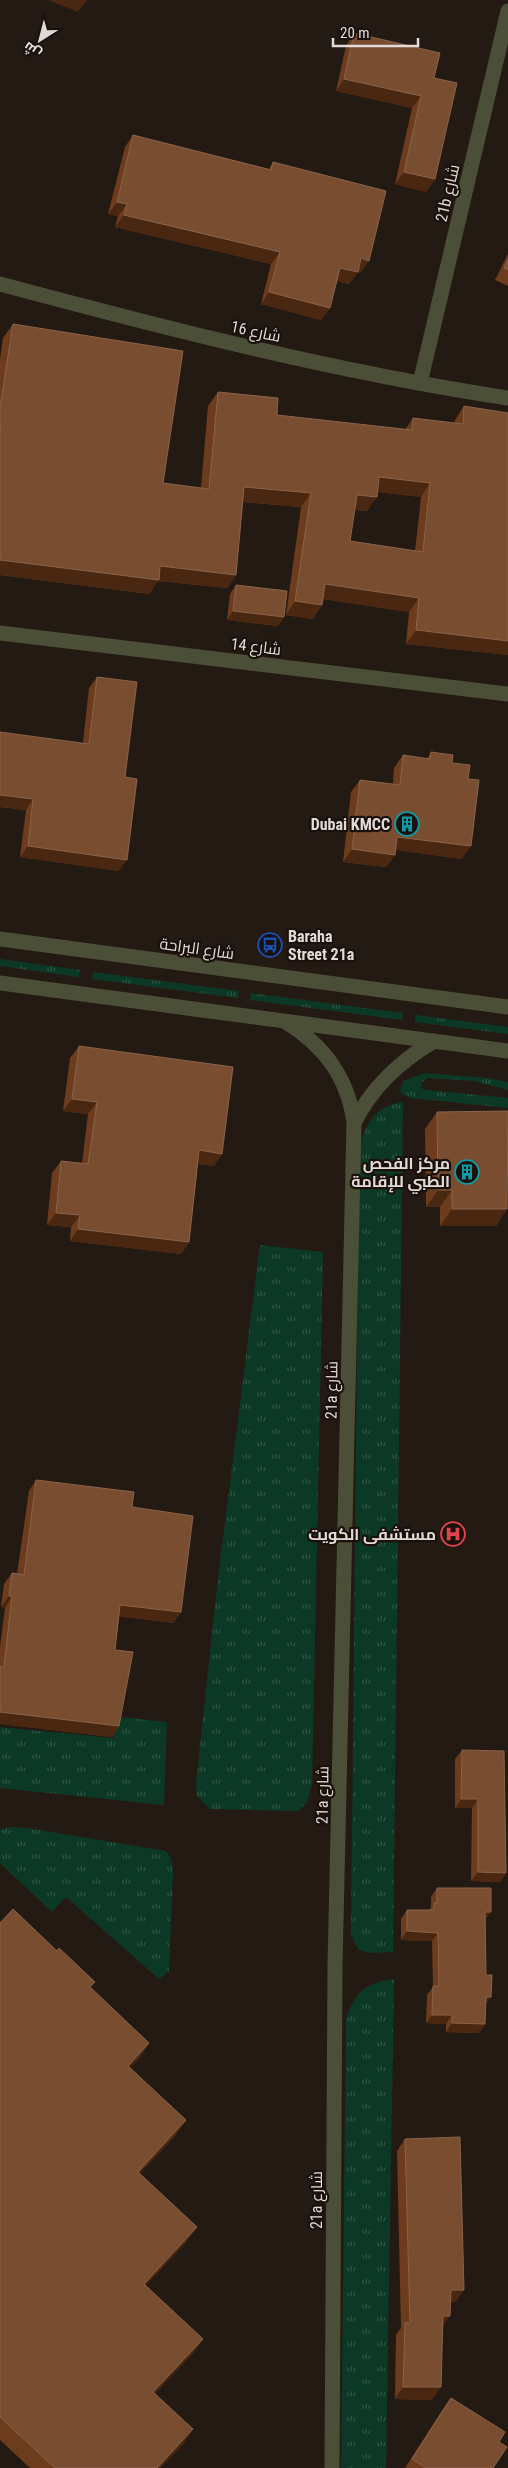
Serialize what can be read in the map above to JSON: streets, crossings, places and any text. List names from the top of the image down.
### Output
{
  "streets": {
    "street": [
      "21b شارع",
      "شارع 16",
      "شارع 14",
      "شارع البراحة",
      "21a شارع"
    ]
  },
  "crossings": [
    ["21b شارع", "شارع 16"]
  ],
  "places": {
    "building": ["Dubai KMCC", "مركز الفحص الطبي للإقامة"],
    "bus stop": ["Baraha Street 21a"],
    "hospital": ["مستشفى الكويت"]
  },
  "scale_bar": "20 m",
  "north": "bottom left"
}
